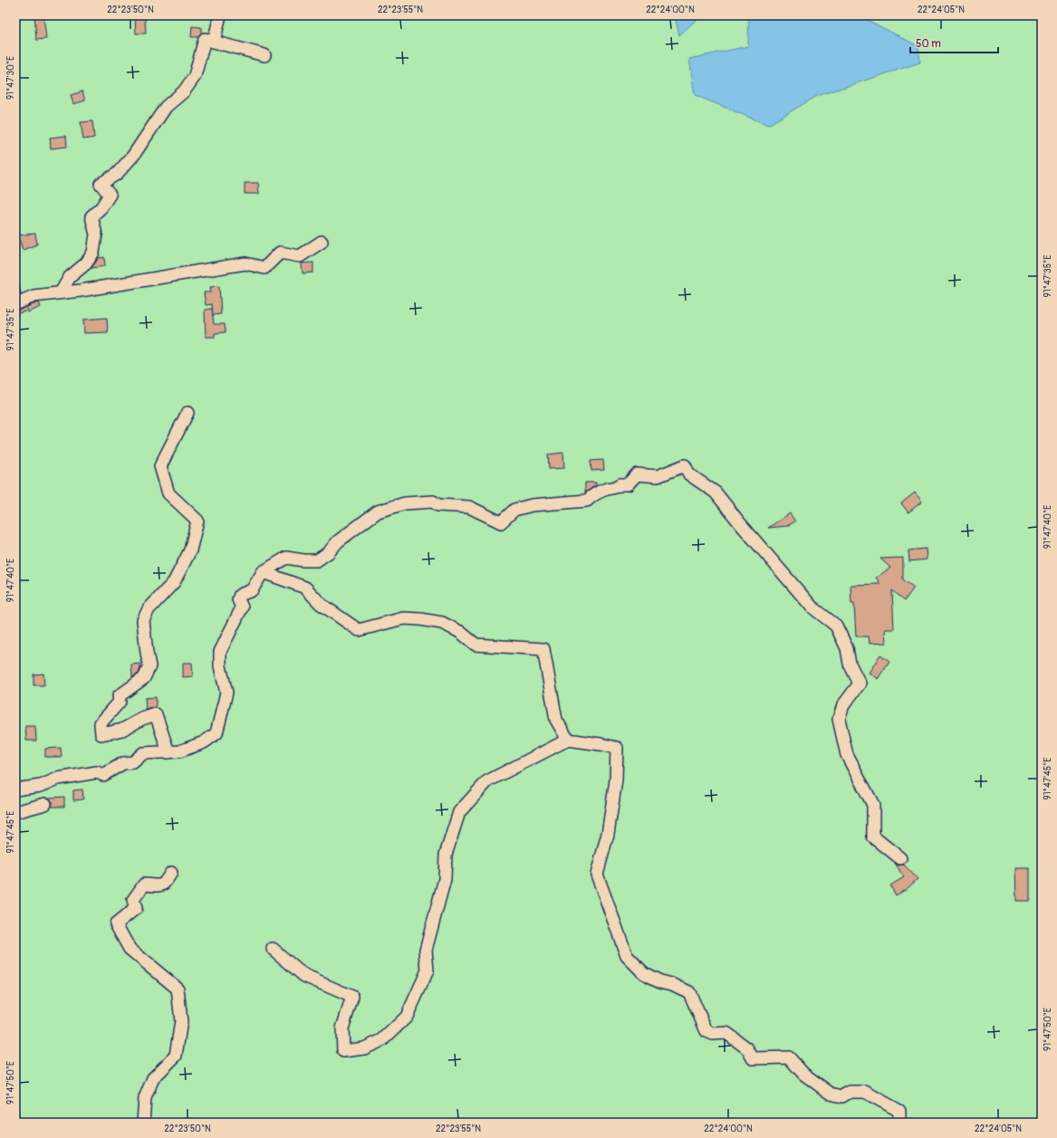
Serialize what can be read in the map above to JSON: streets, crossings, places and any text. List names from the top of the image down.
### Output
{
  "scale_bar": "50 m",
  "coordinates": [
    "22°23'50\"N",
    "22°23'55\"N",
    "22°24'00\"N",
    "22°24'05\"N",
    "91°47'30\"E",
    "91°47'35\"E",
    "91°47'40\"E",
    "91°47'45\"E",
    "91°47'50\"E"
  ]
}
